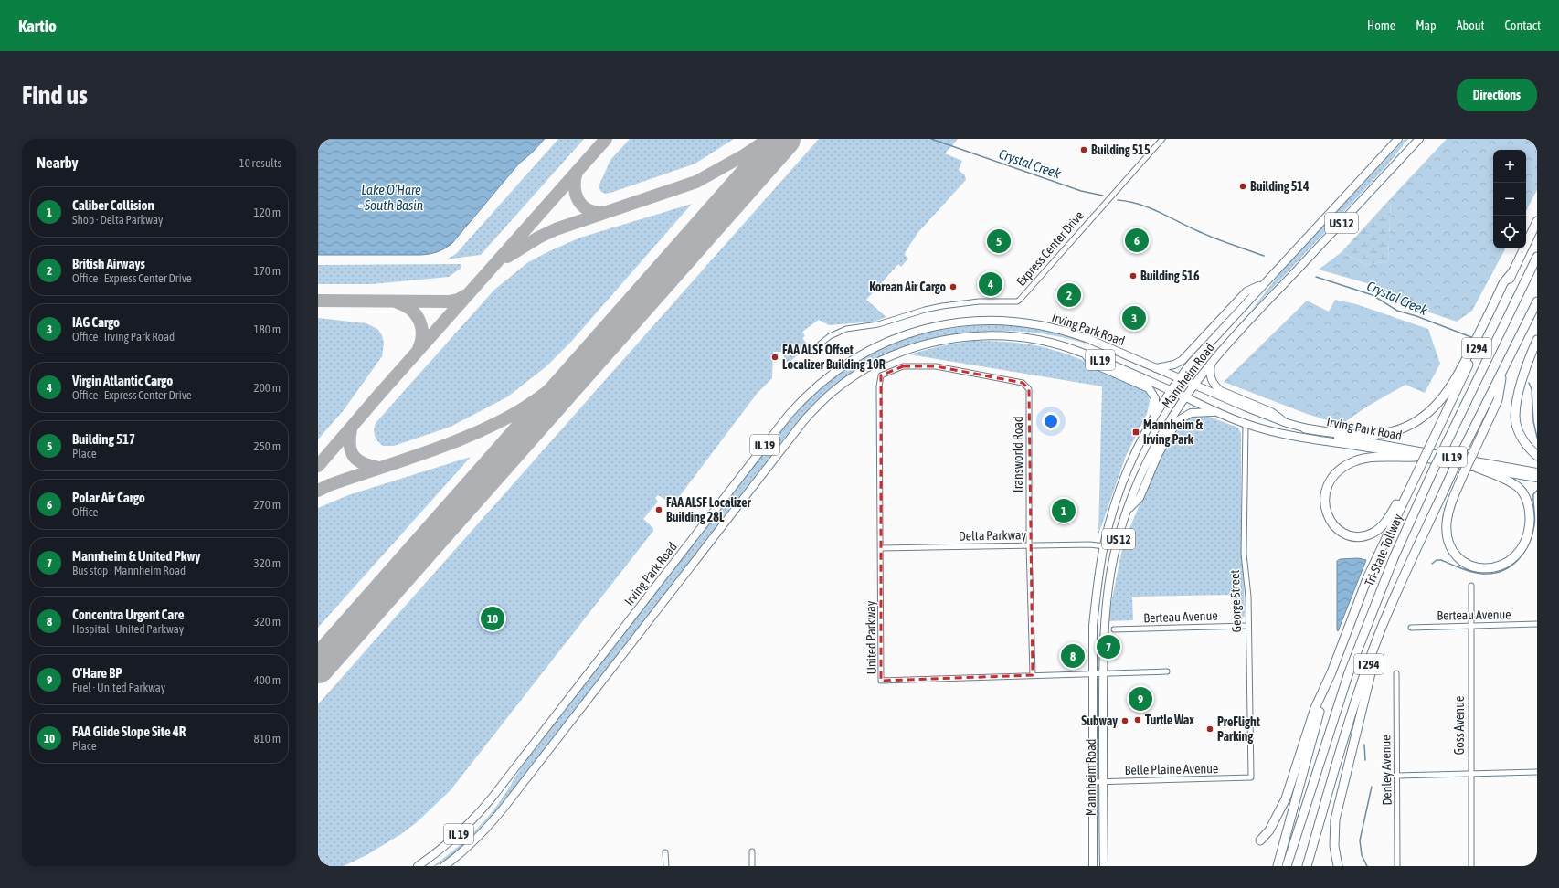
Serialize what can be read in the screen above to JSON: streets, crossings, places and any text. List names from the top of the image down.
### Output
{
  "streets": {
    "highway": ["I 294", "Tri-State Tollway"],
    "main road": [
      "US 12",
      "Irving Park Road",
      "IL 19",
      "Mannheim Road"
    ],
    "street": [
      "Express Center Drive",
      "Transworld Road",
      "Delta Parkway",
      "George Street",
      "Berteau Avenue",
      "United Parkway",
      "Goss Avenue",
      "Belle Plaine Avenue",
      "Denley Avenue"
    ]
  },
  "crossings": [
    ["Irving Park Road", "I 294"],
    ["Irving Park Road", "Mannheim Road"],
    ["Irving Park Road", "George Street"],
    ["Mannheim Road", "Delta Parkway"],
    ["Mannheim Road", "United Parkway"],
    ["Mannheim Road", "Belle Plaine Avenue"],
    ["Transworld Road", "Delta Parkway"],
    ["Transworld Road", "United Parkway"],
    ["Delta Parkway", "United Parkway"],
    ["George Street", "Berteau Avenue"],
    ["George Street", "Belle Plaine Avenue"],
    ["Berteau Avenue", "Goss Avenue"]
  ],
  "water": ["Crystal Creek", "Lake O'Hare - South Basin"],
  "places": {
    "other": [
      "Building 515",
      "Building 514",
      "Building 516",
      "Korean Air Cargo",
      "FAA ALSF Offset Localizer Building 10R",
      "FAA ALSF Localizer Building 28L",
      "Turtle Wax",
      "Subway",
      "PreFlight Parking"
    ],
    "transit": ["Mannheim & Irving Park"]
  },
  "page": {
    "header": "Kartio",
    "nav": [
      "Home",
      "Map",
      "About",
      "Contact"
    ],
    "buttons": "Directions",
    "title": "Find us",
    "heading": ["Nearby", "10 results"],
    "map_buttons": ["+", "−"],
    "list": [
      {
        "mark": "1",
        "name": "Caliber Collision",
        "note": "Shop · Delta Parkway",
        "value": "120 m"
      },
      {
        "mark": "2",
        "name": "British Airways",
        "note": "Office · Express Center Drive",
        "value": "170 m"
      },
      {
        "mark": "3",
        "name": "IAG Cargo",
        "note": "Office · Irving Park Road",
        "value": "180 m"
      },
      {
        "mark": "4",
        "name": "Virgin Atlantic Cargo",
        "note": "Office · Express Center Drive",
        "value": "200 m"
      },
      {
        "mark": "5",
        "name": "Building 517",
        "note": "Place",
        "value": "250 m"
      },
      {
        "mark": "6",
        "name": "Polar Air Cargo",
        "note": "Office",
        "value": "270 m"
      },
      {
        "mark": "7",
        "name": "Mannheim & United Pkwy",
        "note": "Bus stop · Mannheim Road",
        "value": "320 m"
      },
      {
        "mark": "8",
        "name": "Concentra Urgent Care",
        "note": "Hospital · United Parkway",
        "value": "320 m"
      },
      {
        "mark": "9",
        "name": "O'Hare BP",
        "note": "Fuel · United Parkway",
        "value": "400 m"
      },
      {
        "mark": "10",
        "name": "FAA Glide Slope Site 4R",
        "note": "Place",
        "value": "810 m"
      }
    ],
    "pins": [
      "6",
      "5",
      "4",
      "2",
      "3",
      "1",
      "10",
      "7",
      "8",
      "9"
    ]
  }
}
